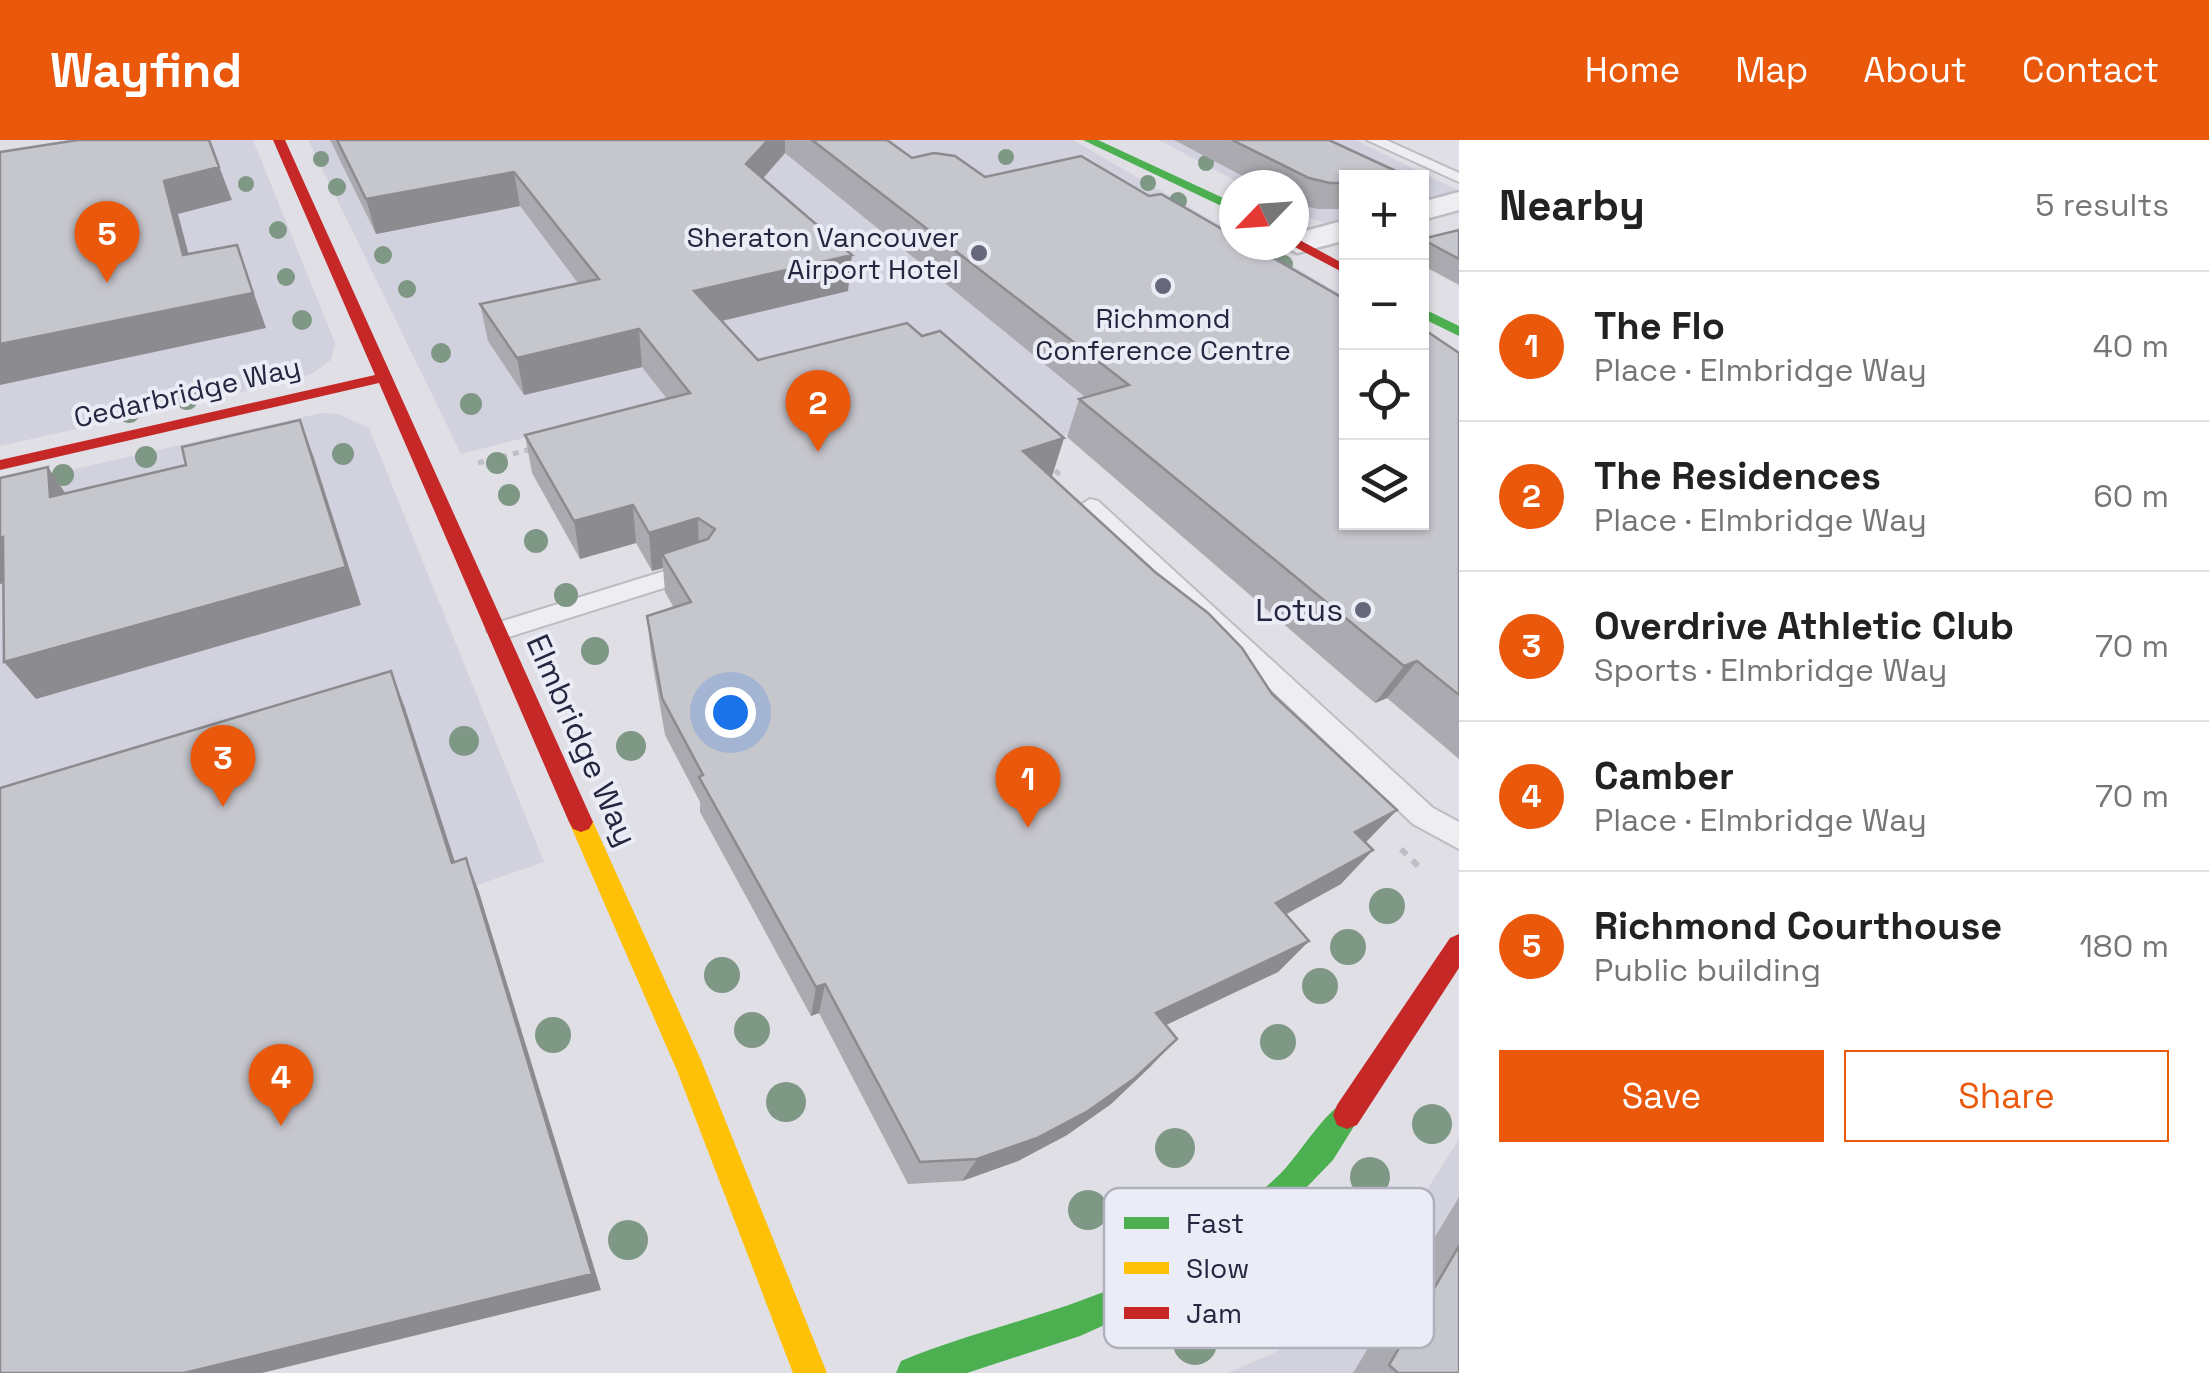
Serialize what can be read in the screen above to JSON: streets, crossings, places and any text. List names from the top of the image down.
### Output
{
  "streets": {
    "street": ["Cedarbridge Way", "Elmbridge Way"]
  },
  "crossings": [
    ["Cedarbridge Way", "Elmbridge Way"]
  ],
  "places": ["Sheraton Vancouver Airport Hotel", "Richmond Conference Centre", "Lotus"],
  "legend": ["Fast", "Slow", "Jam"],
  "north": "bottom left",
  "page": {
    "header": "Wayfind",
    "nav": [
      "Home",
      "Map",
      "About",
      "Contact"
    ],
    "heading": ["Nearby", "5 results"],
    "map_buttons": ["+", "−"],
    "pins": [
      "5",
      "2",
      "3",
      "1",
      "4"
    ],
    "list": [
      {
        "mark": "1",
        "name": "The Flo",
        "note": "Place · Elmbridge Way",
        "value": "40 m"
      },
      {
        "mark": "2",
        "name": "The Residences",
        "note": "Place · Elmbridge Way",
        "value": "60 m"
      },
      {
        "mark": "3",
        "name": "Overdrive Athletic Club",
        "note": "Sports · Elmbridge Way",
        "value": "70 m"
      },
      {
        "mark": "4",
        "name": "Camber",
        "note": "Place · Elmbridge Way",
        "value": "70 m"
      },
      {
        "mark": "5",
        "name": "Richmond Courthouse",
        "note": "Public building",
        "value": "180 m"
      }
    ],
    "buttons": ["Save", "Share"]
  }
}
